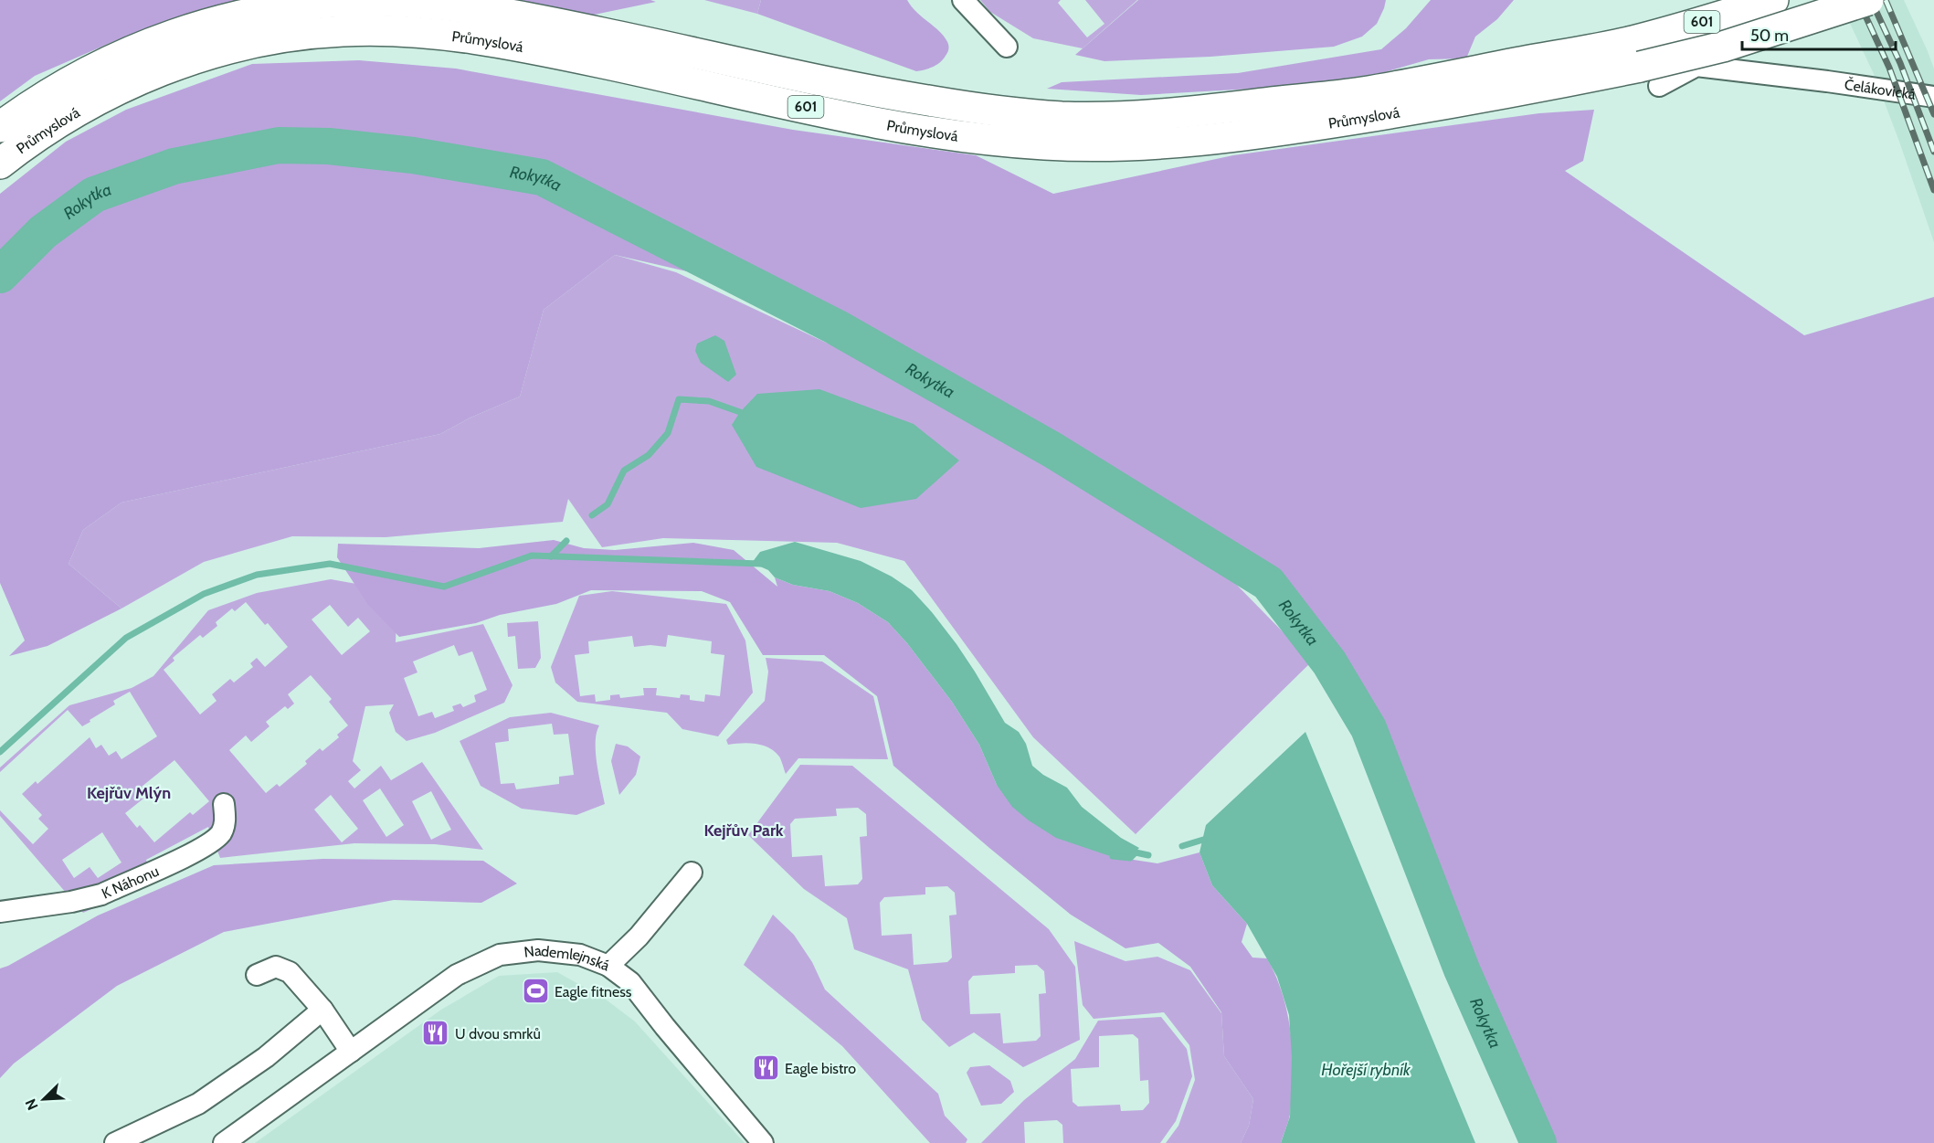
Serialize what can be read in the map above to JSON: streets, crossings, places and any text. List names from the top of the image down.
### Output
{
  "streets": {
    "main road": ["601", "Průmyslová"],
    "street": ["Čelákovická", "K Náhonu", "Nademlejnská"]
  },
  "crossings": [
    ["Průmyslová", "Čelákovická"]
  ],
  "districts": ["Kejřův Mlýn", "Kejřův Park"],
  "water": ["Rokytka", "Hořejší rybník"],
  "places": {
    "sports": ["Eagle fitness"],
    "restaurant": ["U dvou smrků", "Eagle bistro"]
  },
  "scale_bar": "50 m",
  "north": "bottom left"
}
